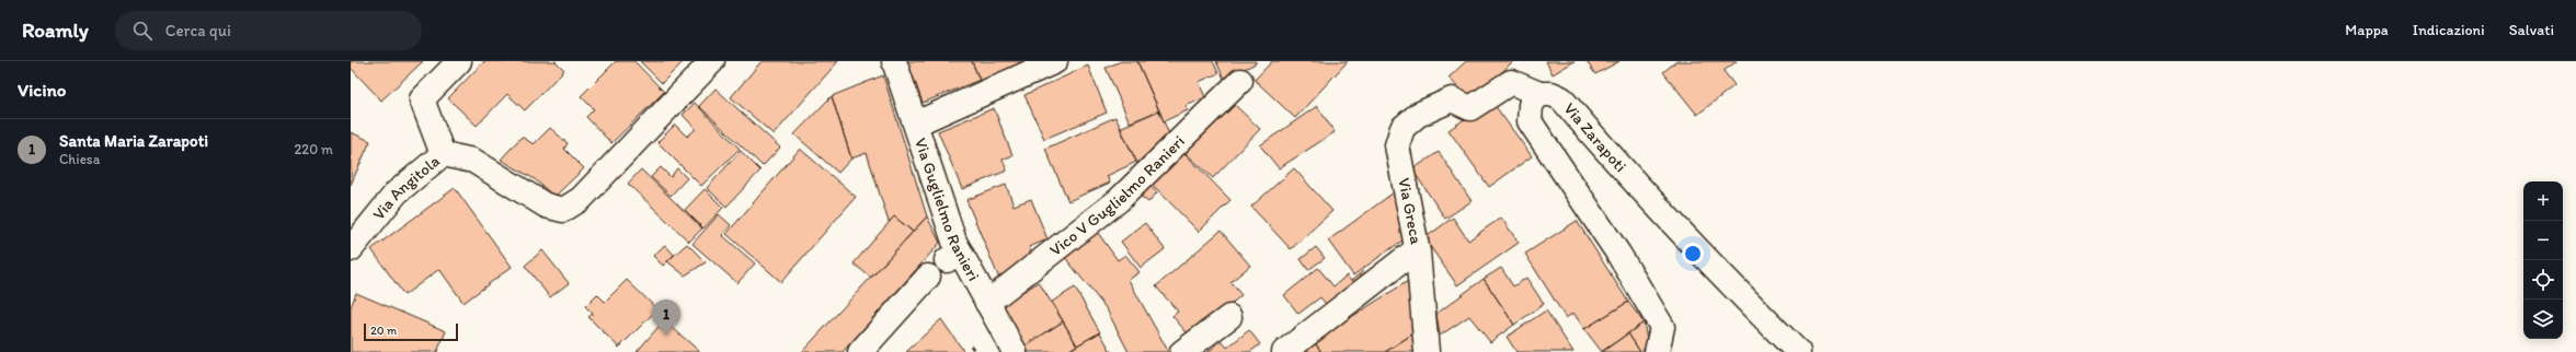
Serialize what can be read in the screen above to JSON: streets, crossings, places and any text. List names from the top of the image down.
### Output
{
  "streets": {
    "street": [
      "Via Zarapoti",
      "Via Angitola",
      "Vico V Guglielmo Ranieri",
      "Via Guglielmo Ranieri",
      "Via Greca"
    ]
  },
  "crossings": [
    ["Via Zarapoti", "Via Greca"],
    ["Vico V Guglielmo Ranieri", "Via Guglielmo Ranieri"]
  ],
  "scale_bar": "20 m",
  "page": {
    "header": "Roamly",
    "search": "Cerca qui",
    "nav": ["Mappa", "Indicazioni", "Salvati"],
    "heading": "Vicino",
    "list": [
      {
        "mark": "1",
        "name": "Santa Maria Zarapoti",
        "note": "Chiesa",
        "value": "220 m"
      }
    ],
    "map_buttons": ["+", "−"],
    "pins": "1",
    "scale": "20 m"
  }
}
